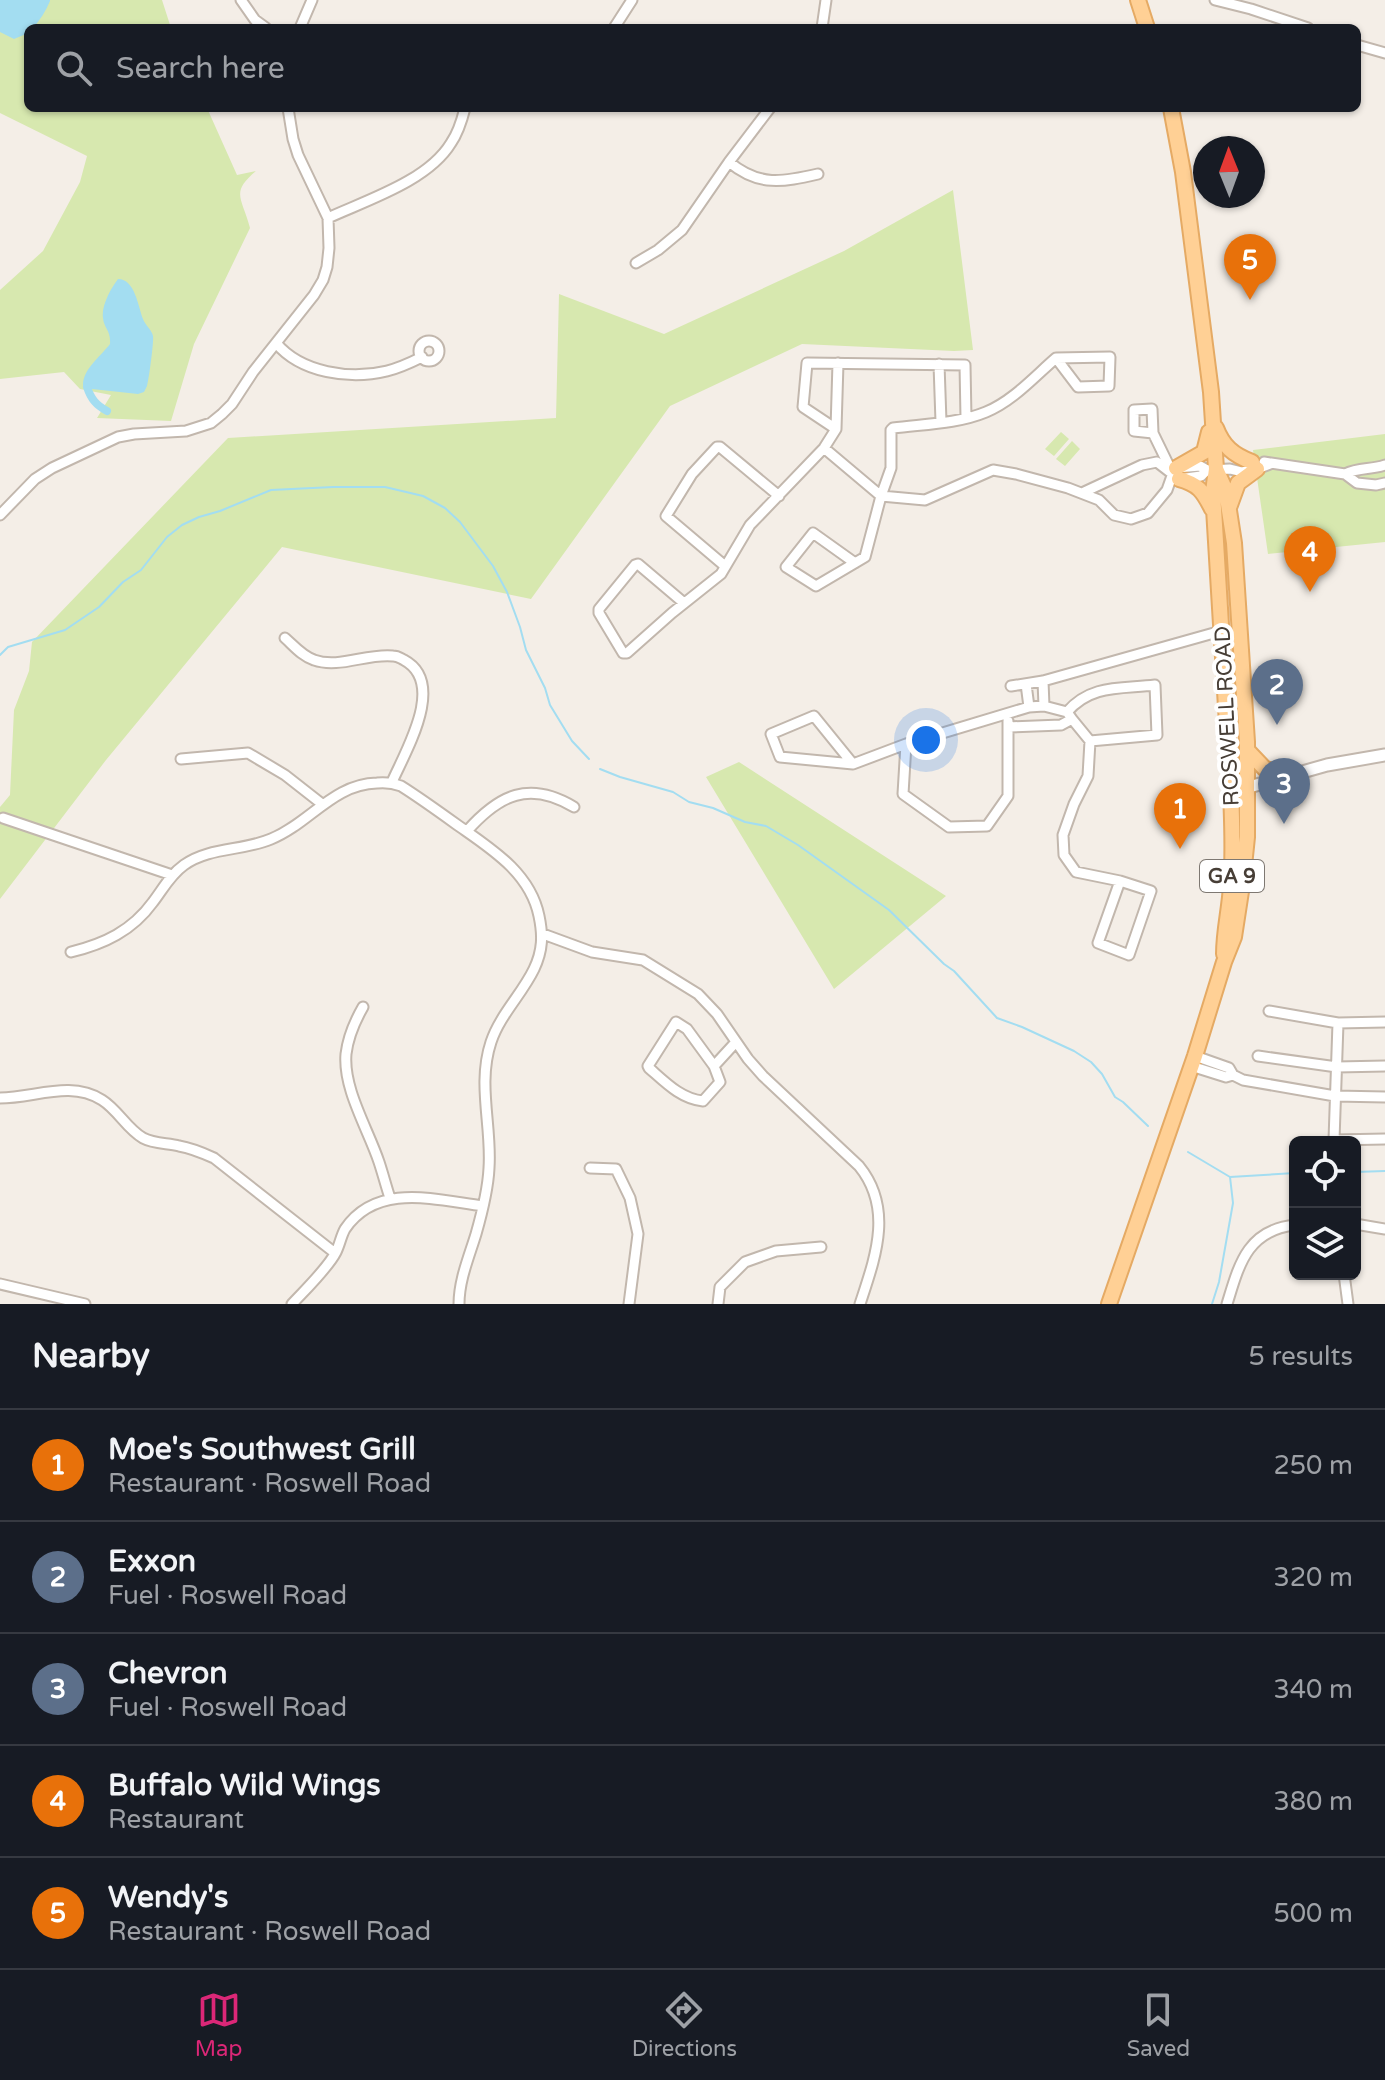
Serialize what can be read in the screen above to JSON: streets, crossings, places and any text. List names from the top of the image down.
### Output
{
  "streets": {
    "main road": ["ROSWELL ROAD", "GA 9"]
  },
  "north": "top",
  "page": {
    "search": "Search here",
    "pins": [
      "5",
      "4",
      "2",
      "3",
      "1"
    ],
    "heading": ["Nearby", "5 results"],
    "list": [
      {
        "mark": "1",
        "name": "Moe's Southwest Grill",
        "note": "Restaurant · Roswell Road",
        "value": "250 m"
      },
      {
        "mark": "2",
        "name": "Exxon",
        "note": "Fuel · Roswell Road",
        "value": "320 m"
      },
      {
        "mark": "3",
        "name": "Chevron",
        "note": "Fuel · Roswell Road",
        "value": "340 m"
      },
      {
        "mark": "4",
        "name": "Buffalo Wild Wings",
        "note": "Restaurant",
        "value": "380 m"
      },
      {
        "mark": "5",
        "name": "Wendy's",
        "note": "Restaurant · Roswell Road",
        "value": "500 m"
      }
    ],
    "nav": ["Map", "Directions", "Saved"]
  }
}
